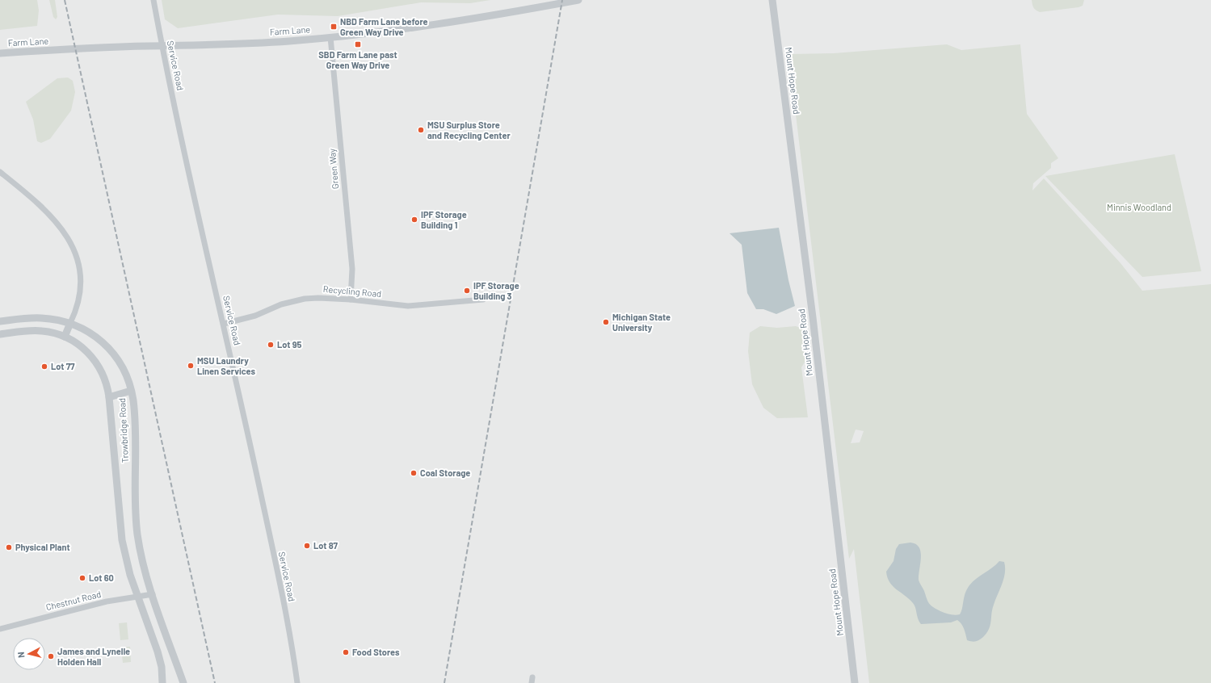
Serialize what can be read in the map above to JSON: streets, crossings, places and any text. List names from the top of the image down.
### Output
{
  "streets": {
    "street": [
      "Farm Lane",
      "Service Road",
      "Mount Hope Road",
      "Green Way",
      "Recycling Road",
      "Trowbridge Road",
      "Chestnut Road"
    ]
  },
  "crossings": [
    ["Farm Lane", "Service Road"],
    ["Farm Lane", "Green Way"],
    ["Service Road", "Recycling Road"],
    ["Green Way", "Recycling Road"],
    ["Trowbridge Road", "Chestnut Road"]
  ],
  "parks": ["Minnis Woodland"],
  "places": {
    "transit": ["NBD Farm Lane before Green Way Drive", "SBD Farm Lane past Green Way Drive"],
    "other": [
      "MSU Surplus Store and Recycling Center",
      "IPF Storage Building 1",
      "IPF Storage Building 3",
      "Michigan State University",
      "Lot 95",
      "MSU Laundry Linen Services",
      "Lot 77",
      "Coal Storage",
      "Lot 87",
      "Physical Plant",
      "Lot 60",
      "Food Stores",
      "James and Lynelle Holden Hall"
    ]
  },
  "north": "left"
}
